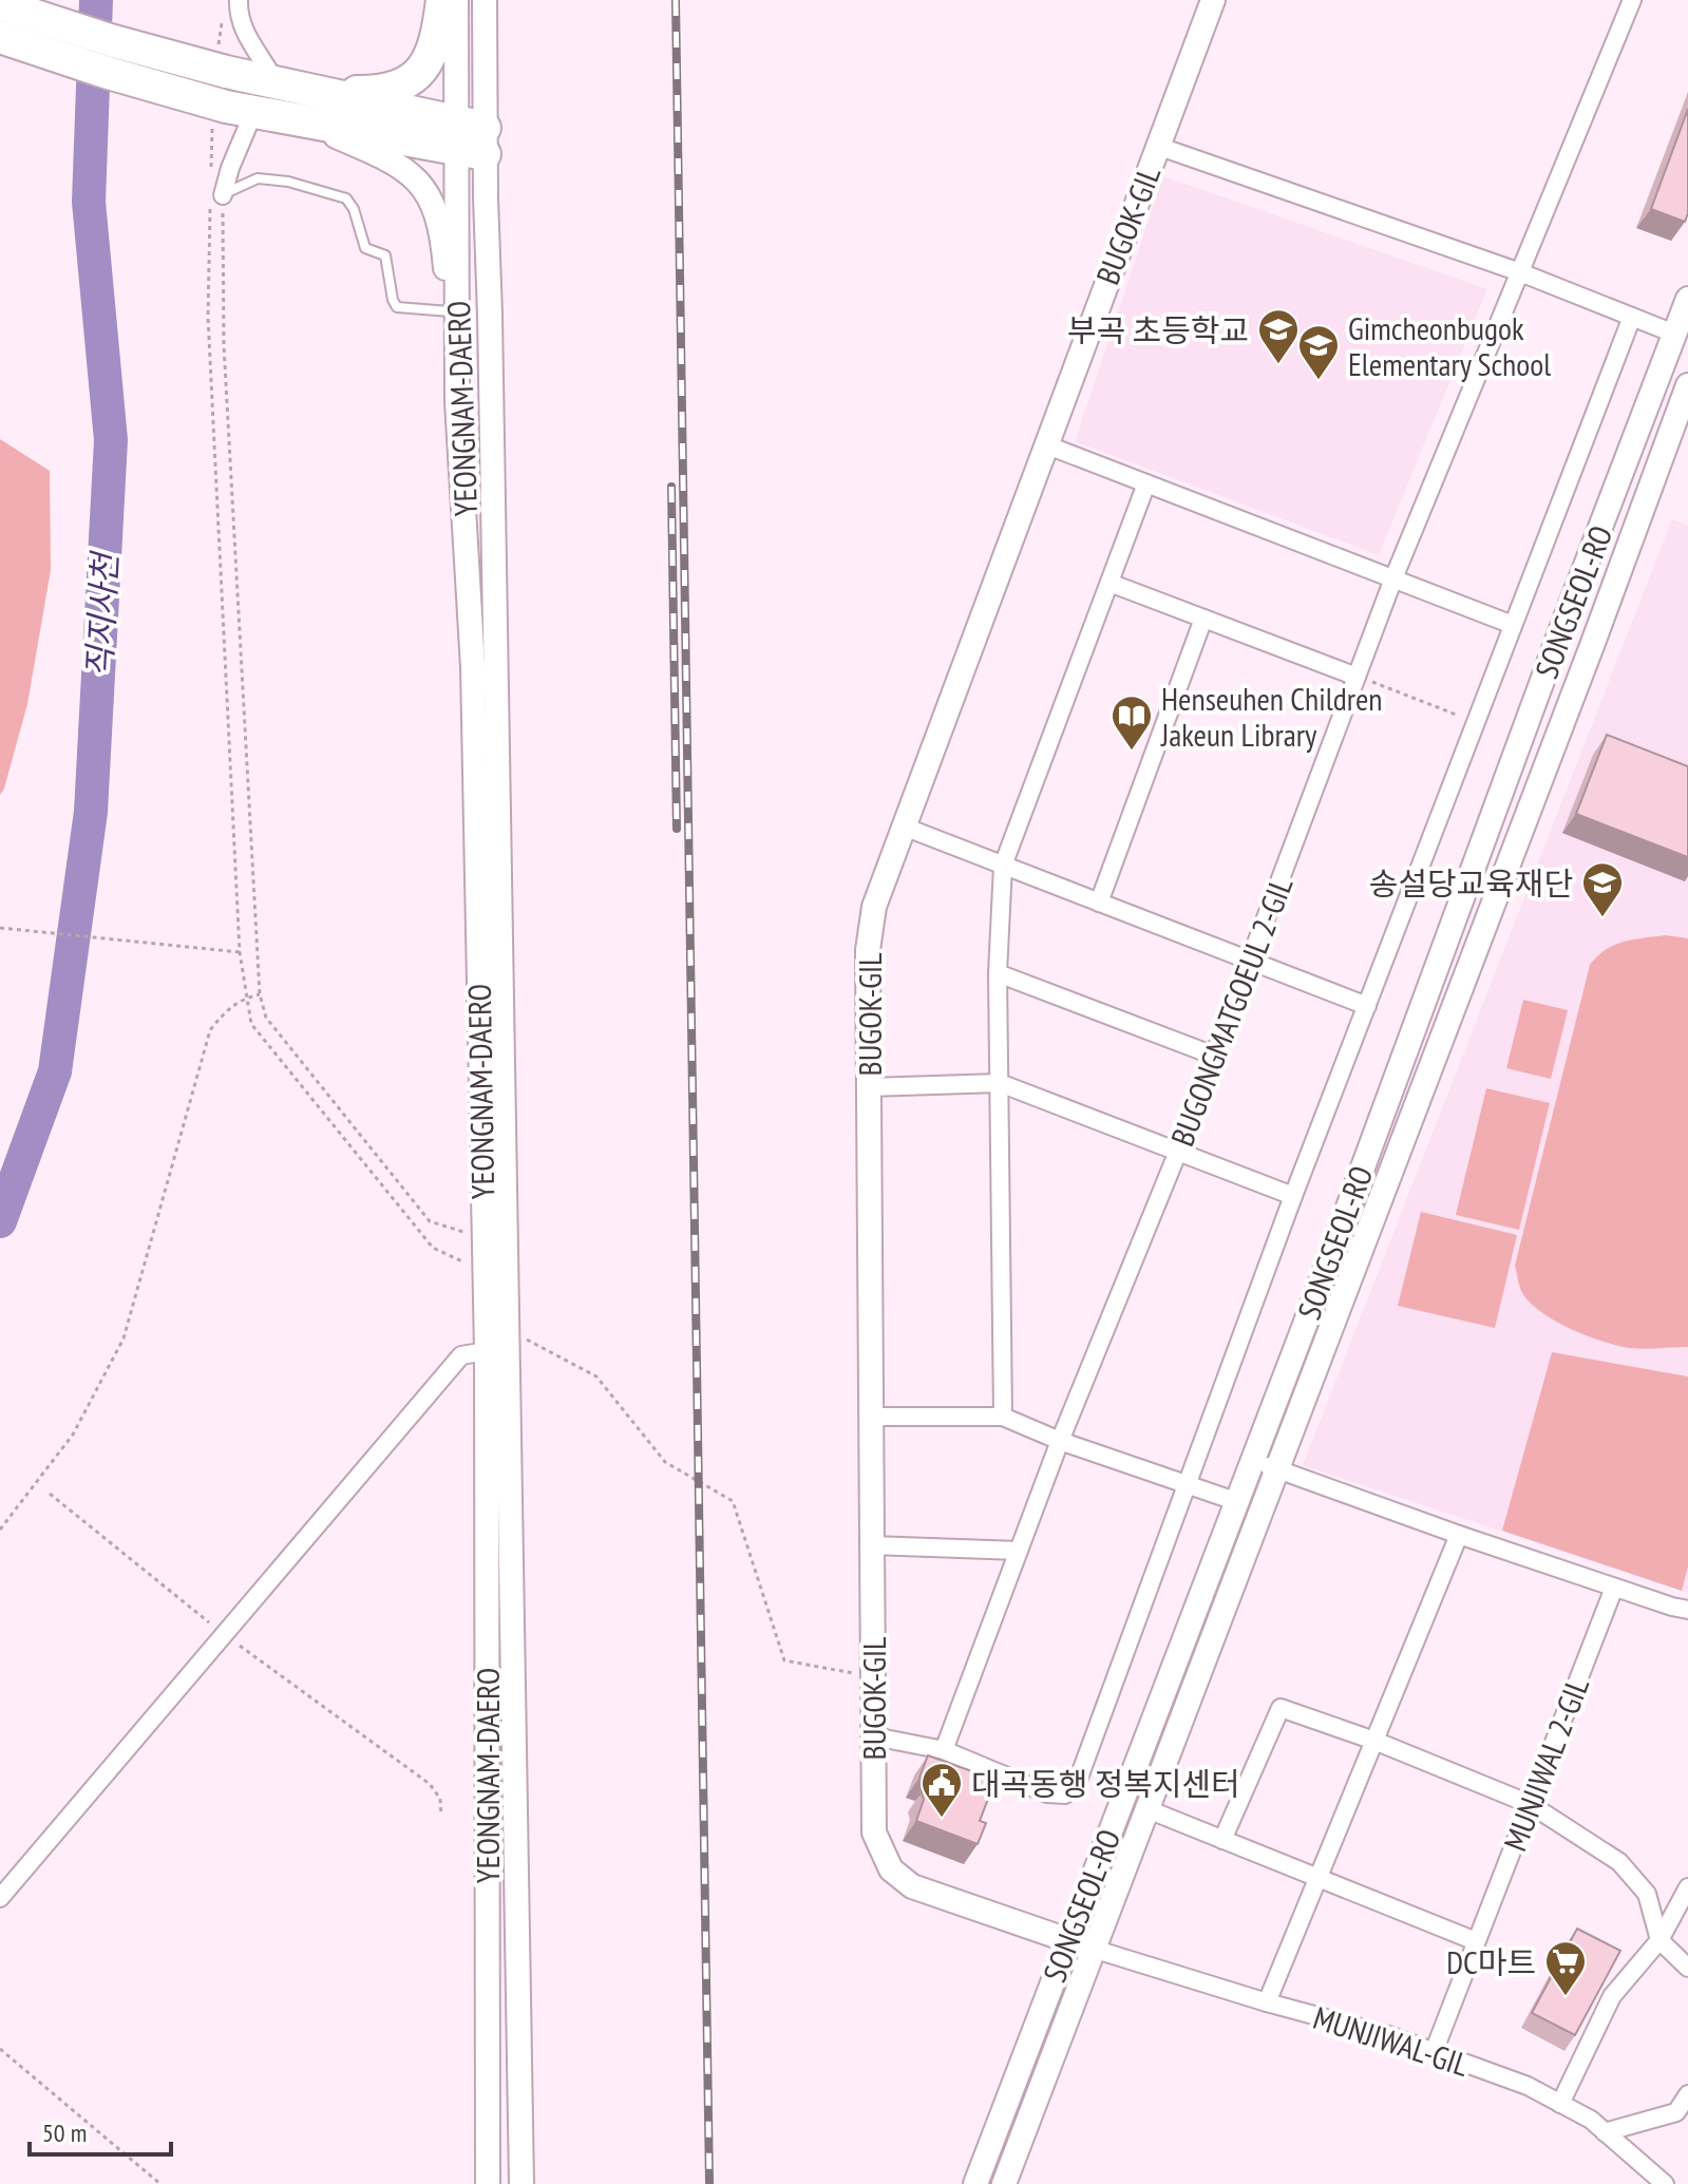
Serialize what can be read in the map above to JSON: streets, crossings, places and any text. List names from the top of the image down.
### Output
{
  "streets": {
    "street": [
      "BUGOK-GIL",
      "YEONGNAM-DAERO",
      "SONGSEOL-RO",
      "BUGONGMATGOEUL 2-GIL",
      "MUNJIWAL 2-GIL",
      "MUNJIWAL-GIL"
    ]
  },
  "crossings": [
    ["BUGOK-GIL", "SONGSEOL-RO"],
    ["BUGOK-GIL", "MUNJIWAL-GIL"],
    ["SONGSEOL-RO", "MUNJIWAL-GIL"],
    ["MUNJIWAL 2-GIL", "MUNJIWAL-GIL"]
  ],
  "water": ["직지사천"],
  "places": {
    "school or university": ["부곡 초등학교", "Gimcheonbugok Elementary School", "송설당교육재단"],
    "library": ["Henseuhen Children Jakeun Library"],
    "public building": ["대곡동행 정복지센터"],
    "supermarket": ["DC마트"]
  },
  "scale_bar": "50 m"
}
